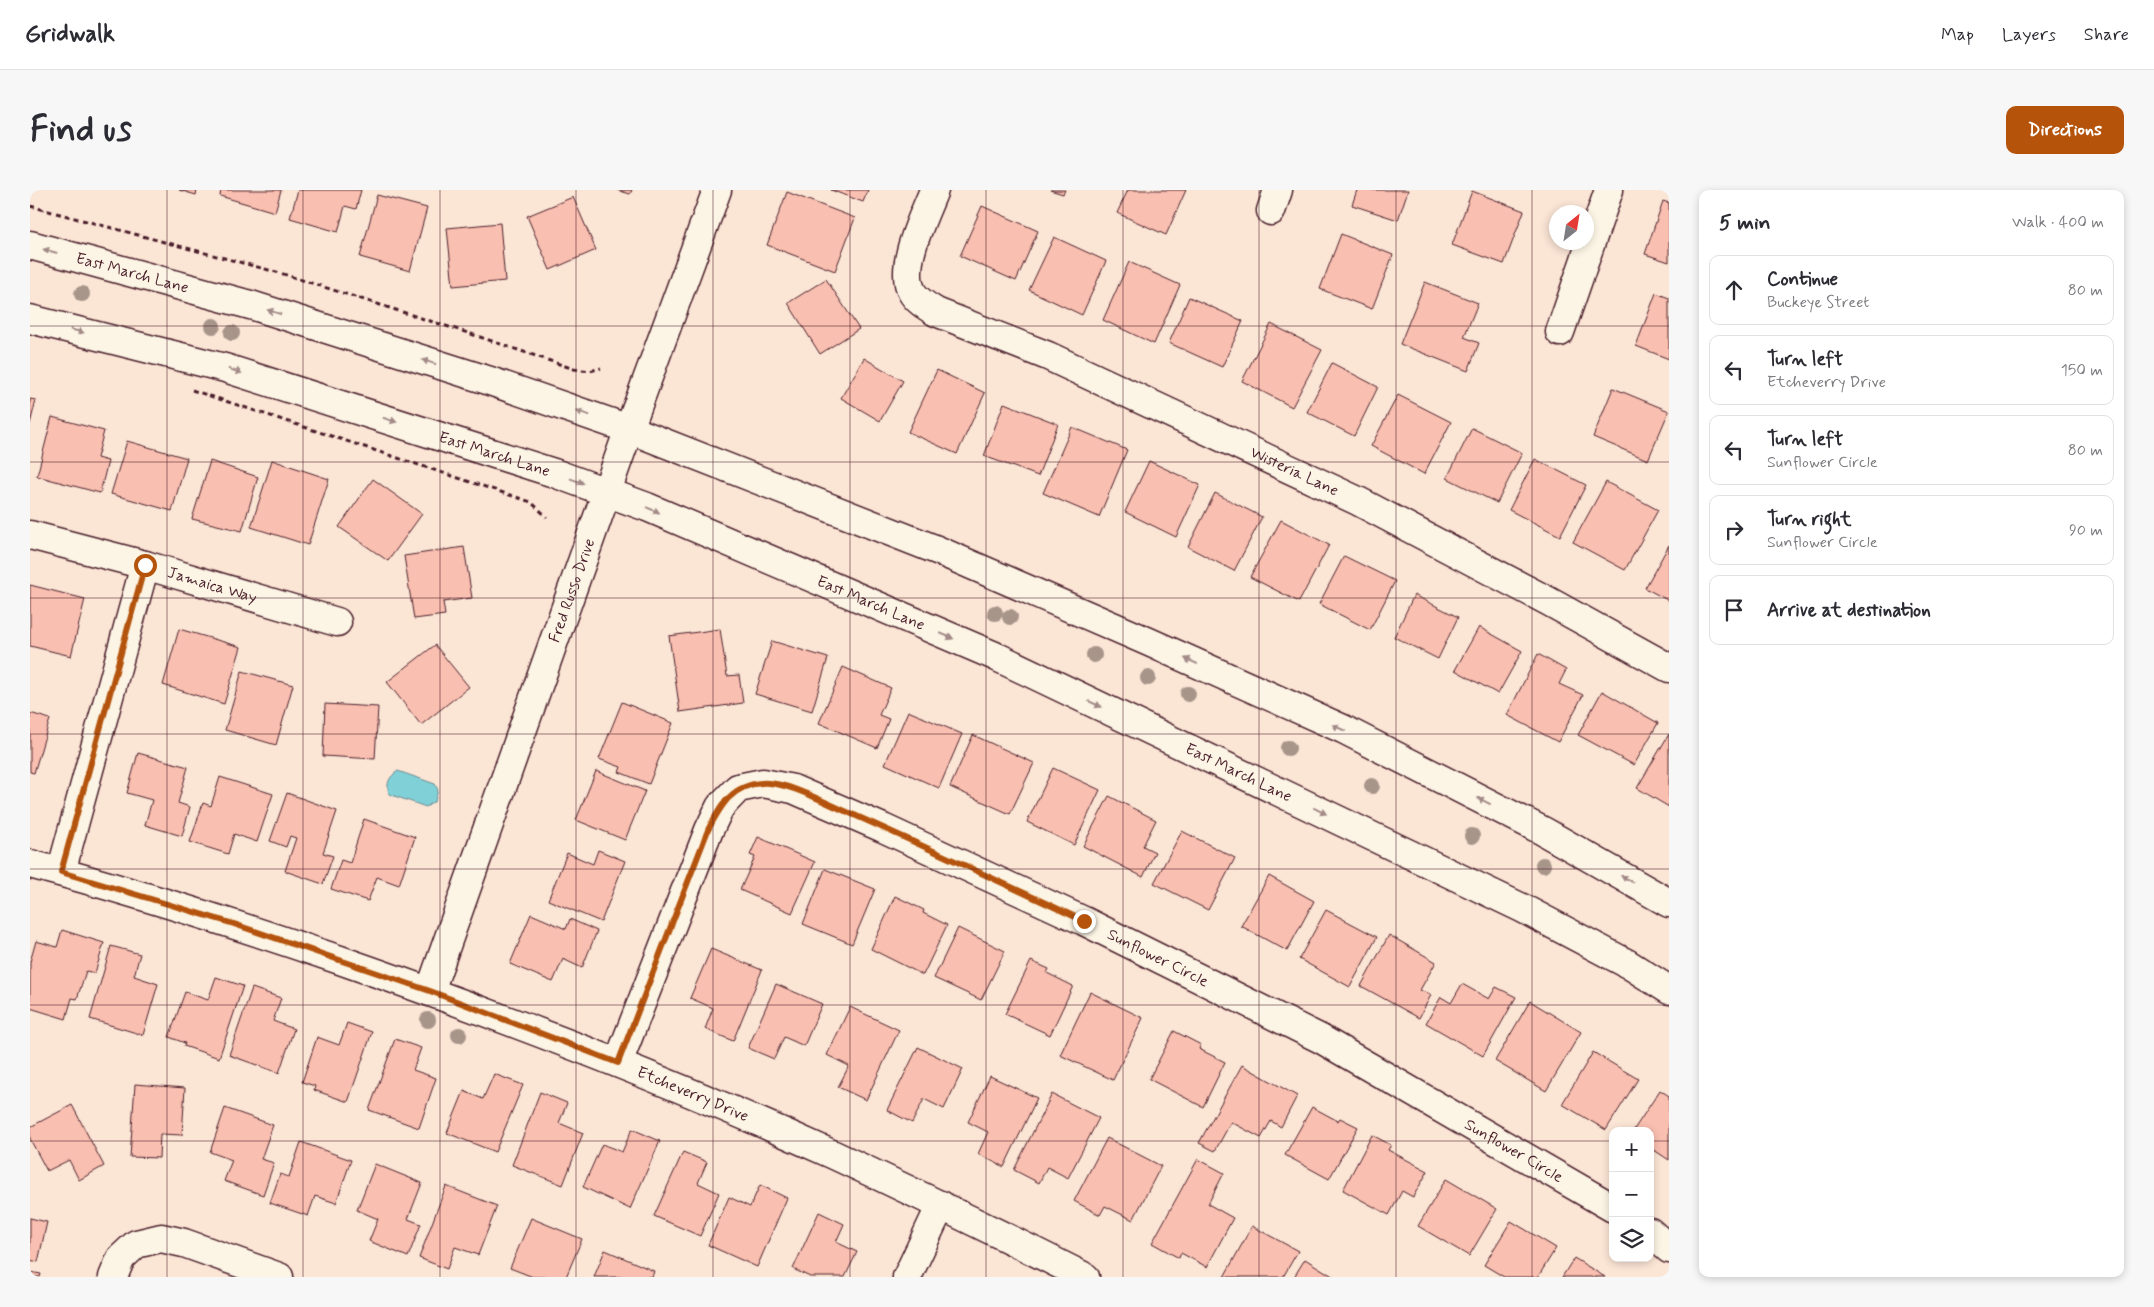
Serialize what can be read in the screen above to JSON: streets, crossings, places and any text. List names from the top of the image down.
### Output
{
  "streets": {
    "street": [
      "East March Lane",
      "Wisteria Lane",
      "Jamaica Way",
      "Fred Russo Drive",
      "Sunflower Circle",
      "Etcheverry Drive"
    ]
  },
  "crossings": [
    ["East March Lane", "Fred Russo Drive"],
    ["Fred Russo Drive", "Etcheverry Drive"],
    ["Sunflower Circle", "Etcheverry Drive"]
  ],
  "north": "top right",
  "page": {
    "header": "Gridwalk",
    "nav": ["Map", "Layers", "Share"],
    "buttons": "Directions",
    "title": "Find us",
    "heading": ["5 min", "Walk · 400 m"],
    "list": [
      ["Continue", "Buckeye Street", "80 m"],
      ["Turn left", "Etcheverry Drive", "150 m"],
      ["Turn left", "Sunflower Circle", "80 m"],
      ["Turn right", "Sunflower Circle", "90 m"],
      "Arrive at destination"
    ],
    "map_buttons": ["+", "−"]
  }
}
